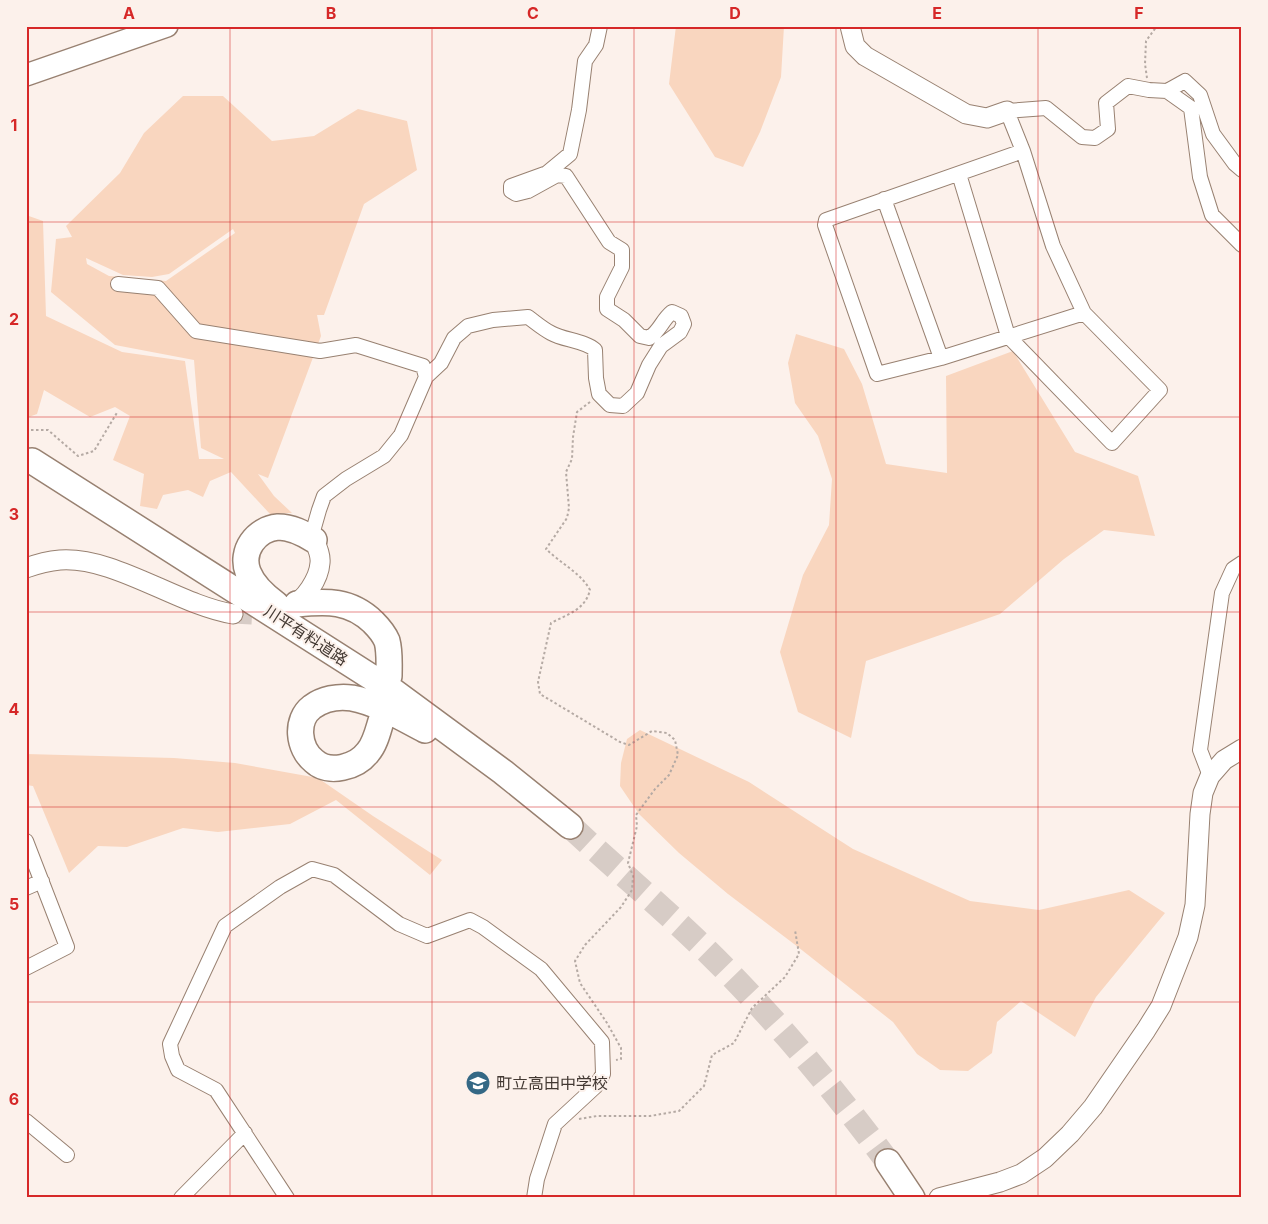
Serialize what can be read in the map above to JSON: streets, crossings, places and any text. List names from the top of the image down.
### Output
{
  "streets": {
    "highway": ["川平有料道路"]
  },
  "places": {
    "school or university": ["町立高田中学校"]
  },
  "grid": {
    "columns": [
      "A",
      "B",
      "C",
      "D",
      "E",
      "F"
    ],
    "rows": [
      "1",
      "2",
      "3",
      "4",
      "5",
      "6"
    ]
  }
}
